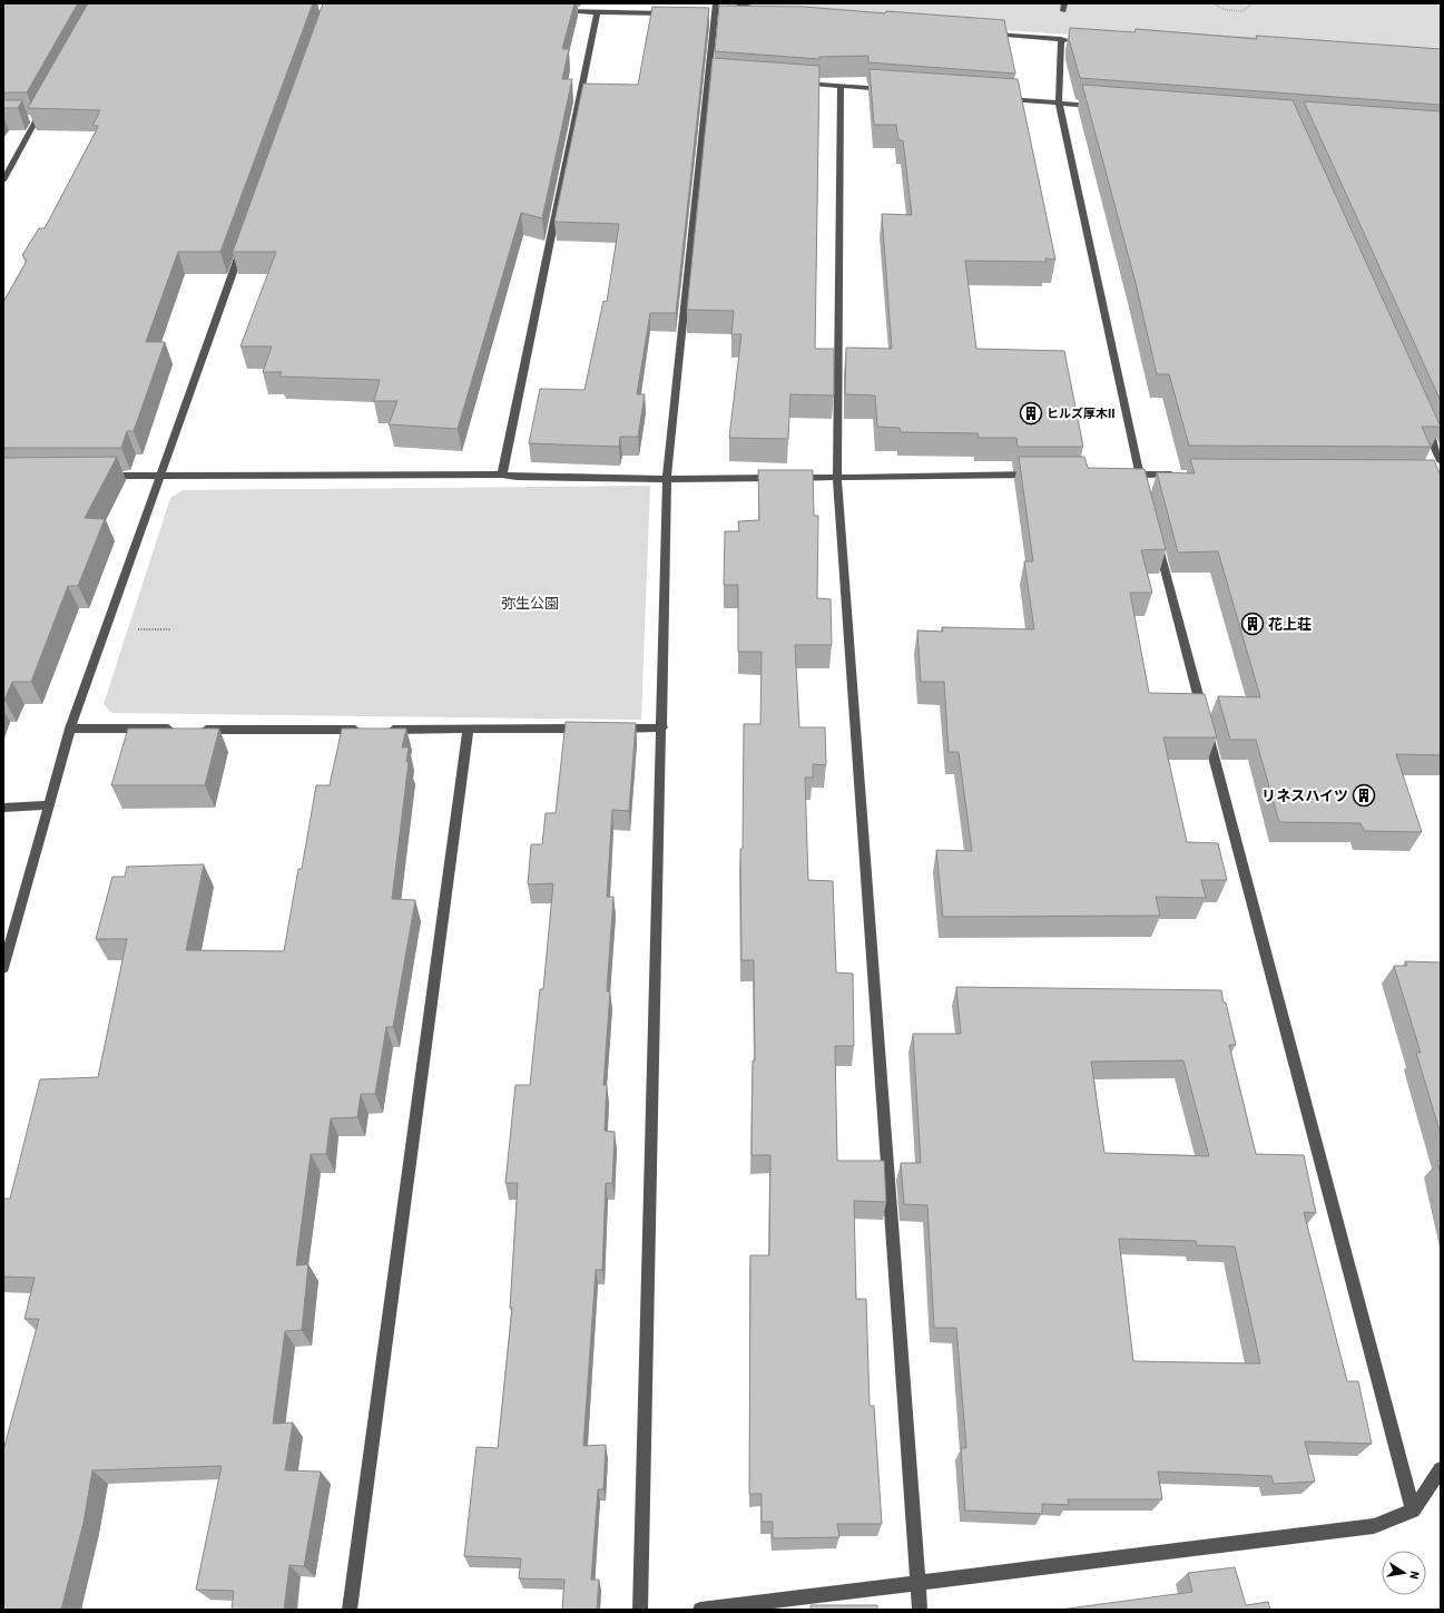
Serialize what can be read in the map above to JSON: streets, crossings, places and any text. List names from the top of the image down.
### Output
{
  "parks": ["弥生公園"],
  "places": {
    "building": ["ヒルズ厚木II", "花上荘", "リネスハイツ"]
  },
  "north": "right"
}
